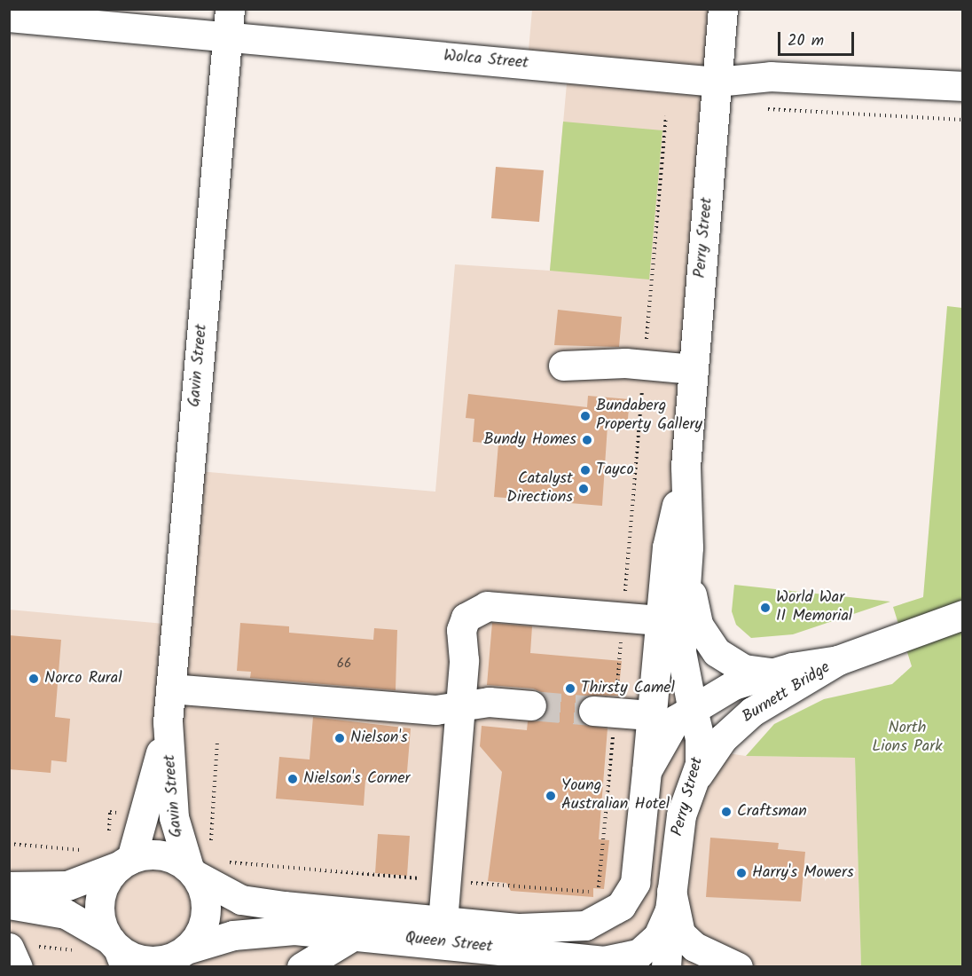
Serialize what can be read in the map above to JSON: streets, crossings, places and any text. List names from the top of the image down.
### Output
{
  "streets": {
    "street": [
      "Wolca Street",
      "Perry Street",
      "Gavin Street",
      "Burnett Bridge",
      "Queen Street"
    ]
  },
  "crossings": [
    ["Wolca Street", "Perry Street"],
    ["Wolca Street", "Gavin Street"],
    ["Perry Street", "Burnett Bridge"],
    ["Perry Street", "Queen Street"],
    ["Gavin Street", "Queen Street"]
  ],
  "parks": ["North Lions Park"],
  "places": [
    "Bundaberg Property Gallery",
    "Bundy Homes",
    "Tayco",
    "Catalyst Directions",
    "World War II Memorial",
    "Norco Rural",
    "Thirsty Camel",
    "Nielson's",
    "Nielson's Corner",
    "Young Australian Hotel",
    "Craftsman",
    "Harry's Mowers"
  ],
  "house_numbers": ["66"],
  "scale_bar": "20 m"
}
